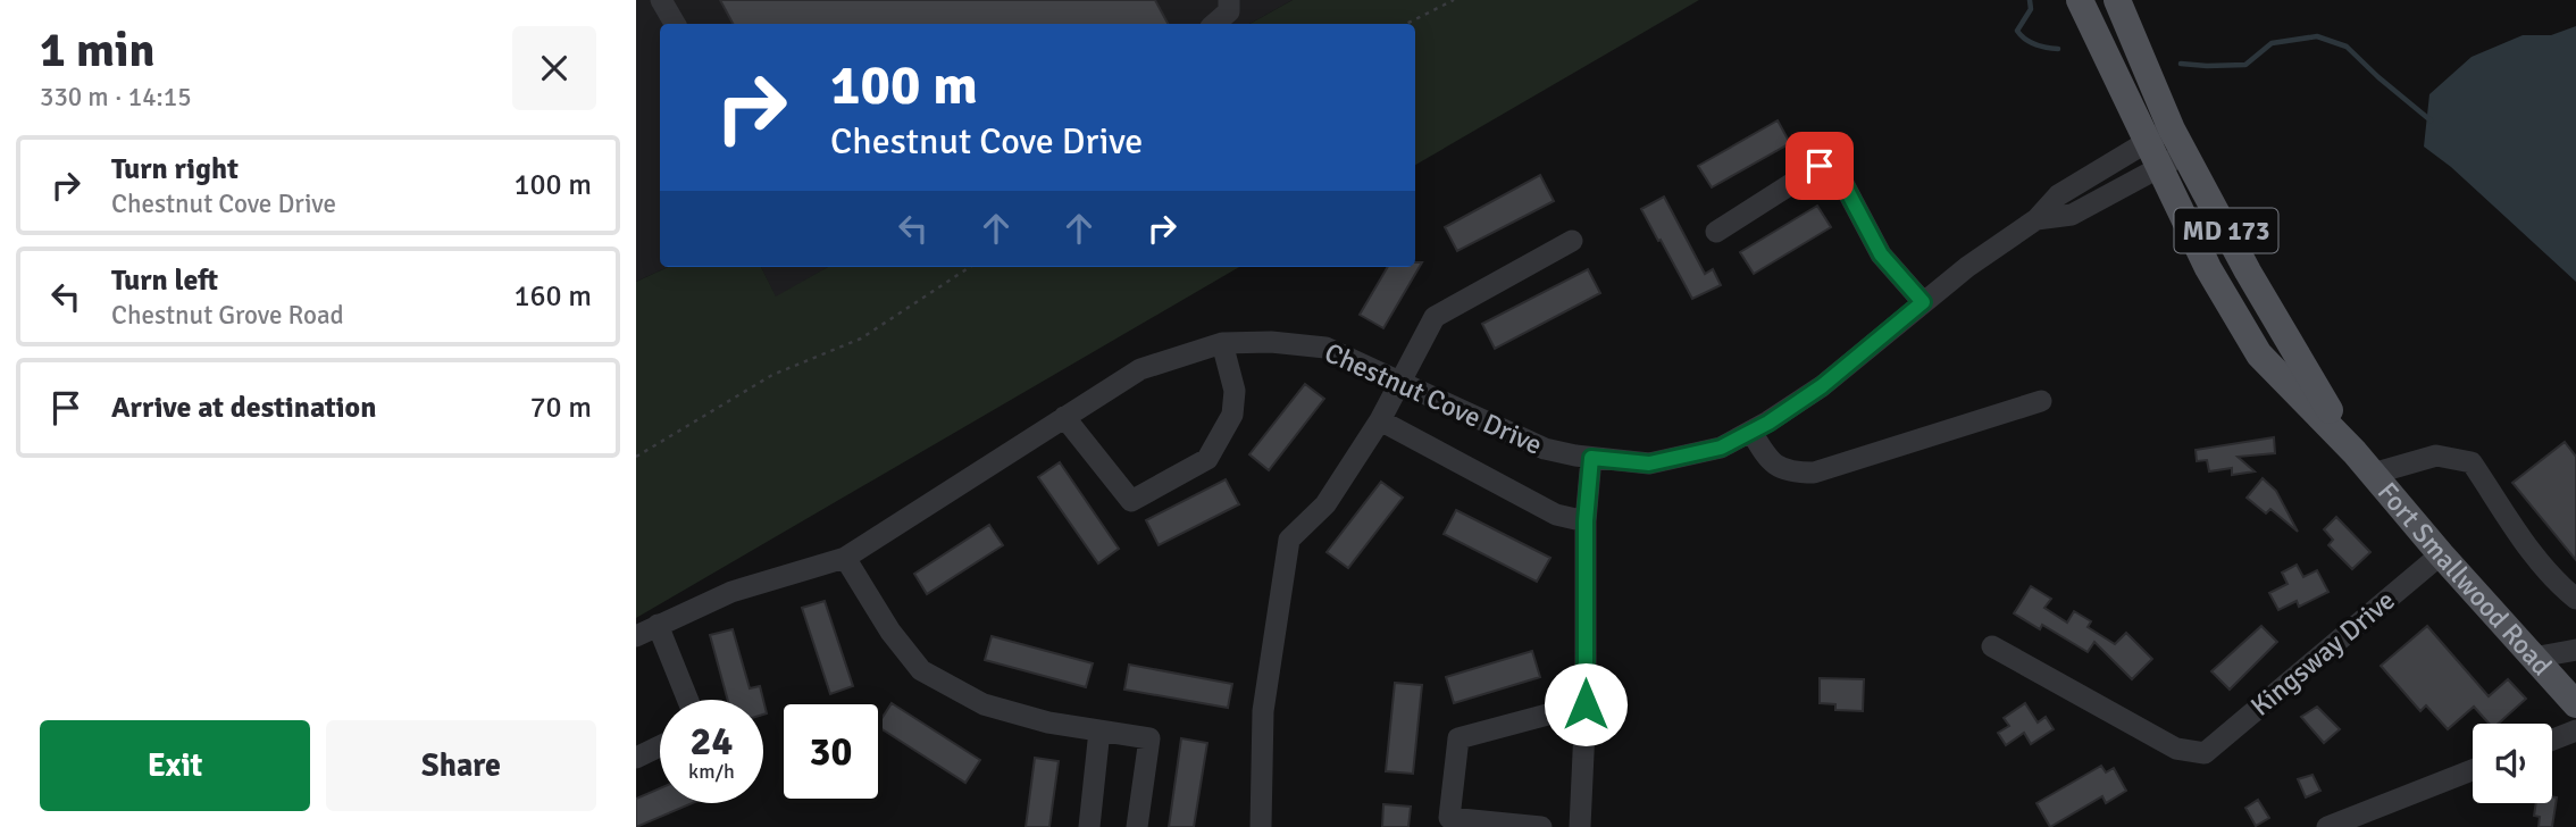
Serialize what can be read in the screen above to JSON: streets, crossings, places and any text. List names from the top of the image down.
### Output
{
  "streets": {
    "main road": ["MD 173", "Fort Smallwood Road"],
    "street": ["Chestnut Cove Drive", "Kingsway Drive"]
  },
  "crossings": [
    ["Chestnut Cove Drive", "Fort Smallwood Road"],
    ["Fort Smallwood Road", "Kingsway Drive"]
  ],
  "page": {
    "heading": ["1 min", "330 m · 14:15"],
    "turn": ["100 m", "Chestnut Cove Drive"],
    "list": [
      {
        "name": "Turn right",
        "note": "Chestnut Cove Drive",
        "value": "100 m"
      },
      {
        "name": "Turn left",
        "note": "Chestnut Grove Road",
        "value": "160 m"
      },
      {
        "name": "Arrive at destination",
        "value": "70 m"
      }
    ],
    "speed": "24 km/h",
    "limit": "30",
    "buttons": ["Exit", "Share"]
  }
}
